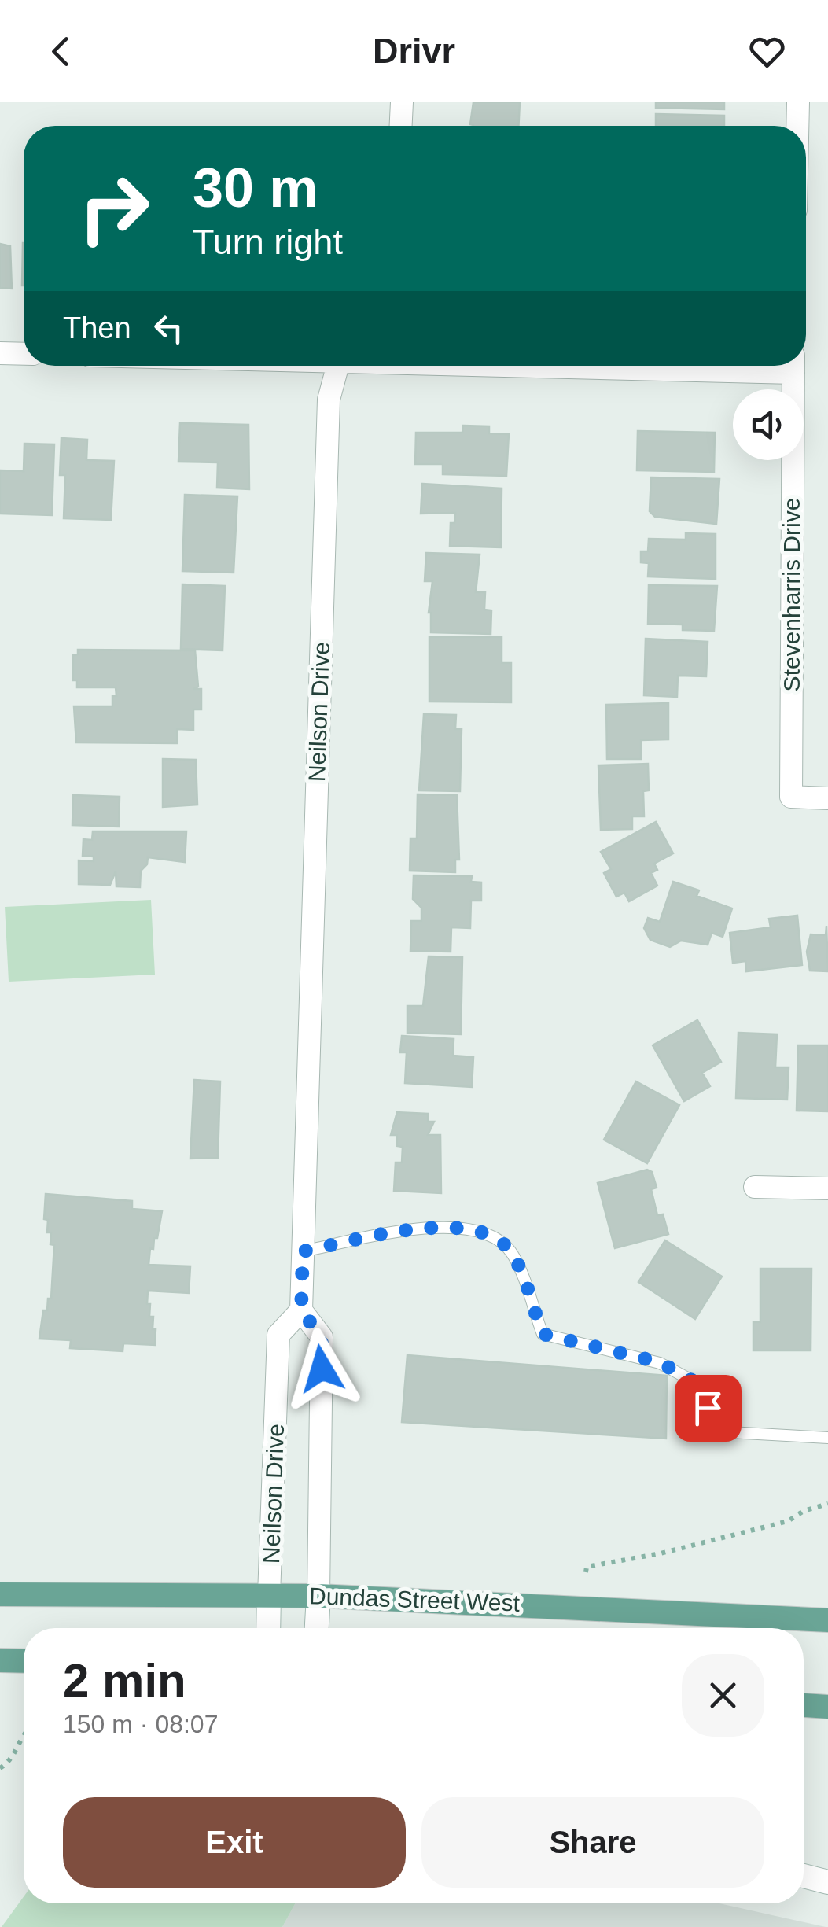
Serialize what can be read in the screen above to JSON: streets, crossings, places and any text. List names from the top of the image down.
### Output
{
  "streets": {
    "main road": ["Neilson Drive", "Dundas Street West"],
    "street": ["Stevenharris Drive"]
  },
  "crossings": [
    ["Neilson Drive", "Dundas Street West"]
  ],
  "page": {
    "header": "Drivr",
    "turn": ["30 m", "Turn right"],
    "then": "Then",
    "heading": ["2 min", "150 m · 08:07"],
    "buttons": ["Exit", "Share"]
  }
}
